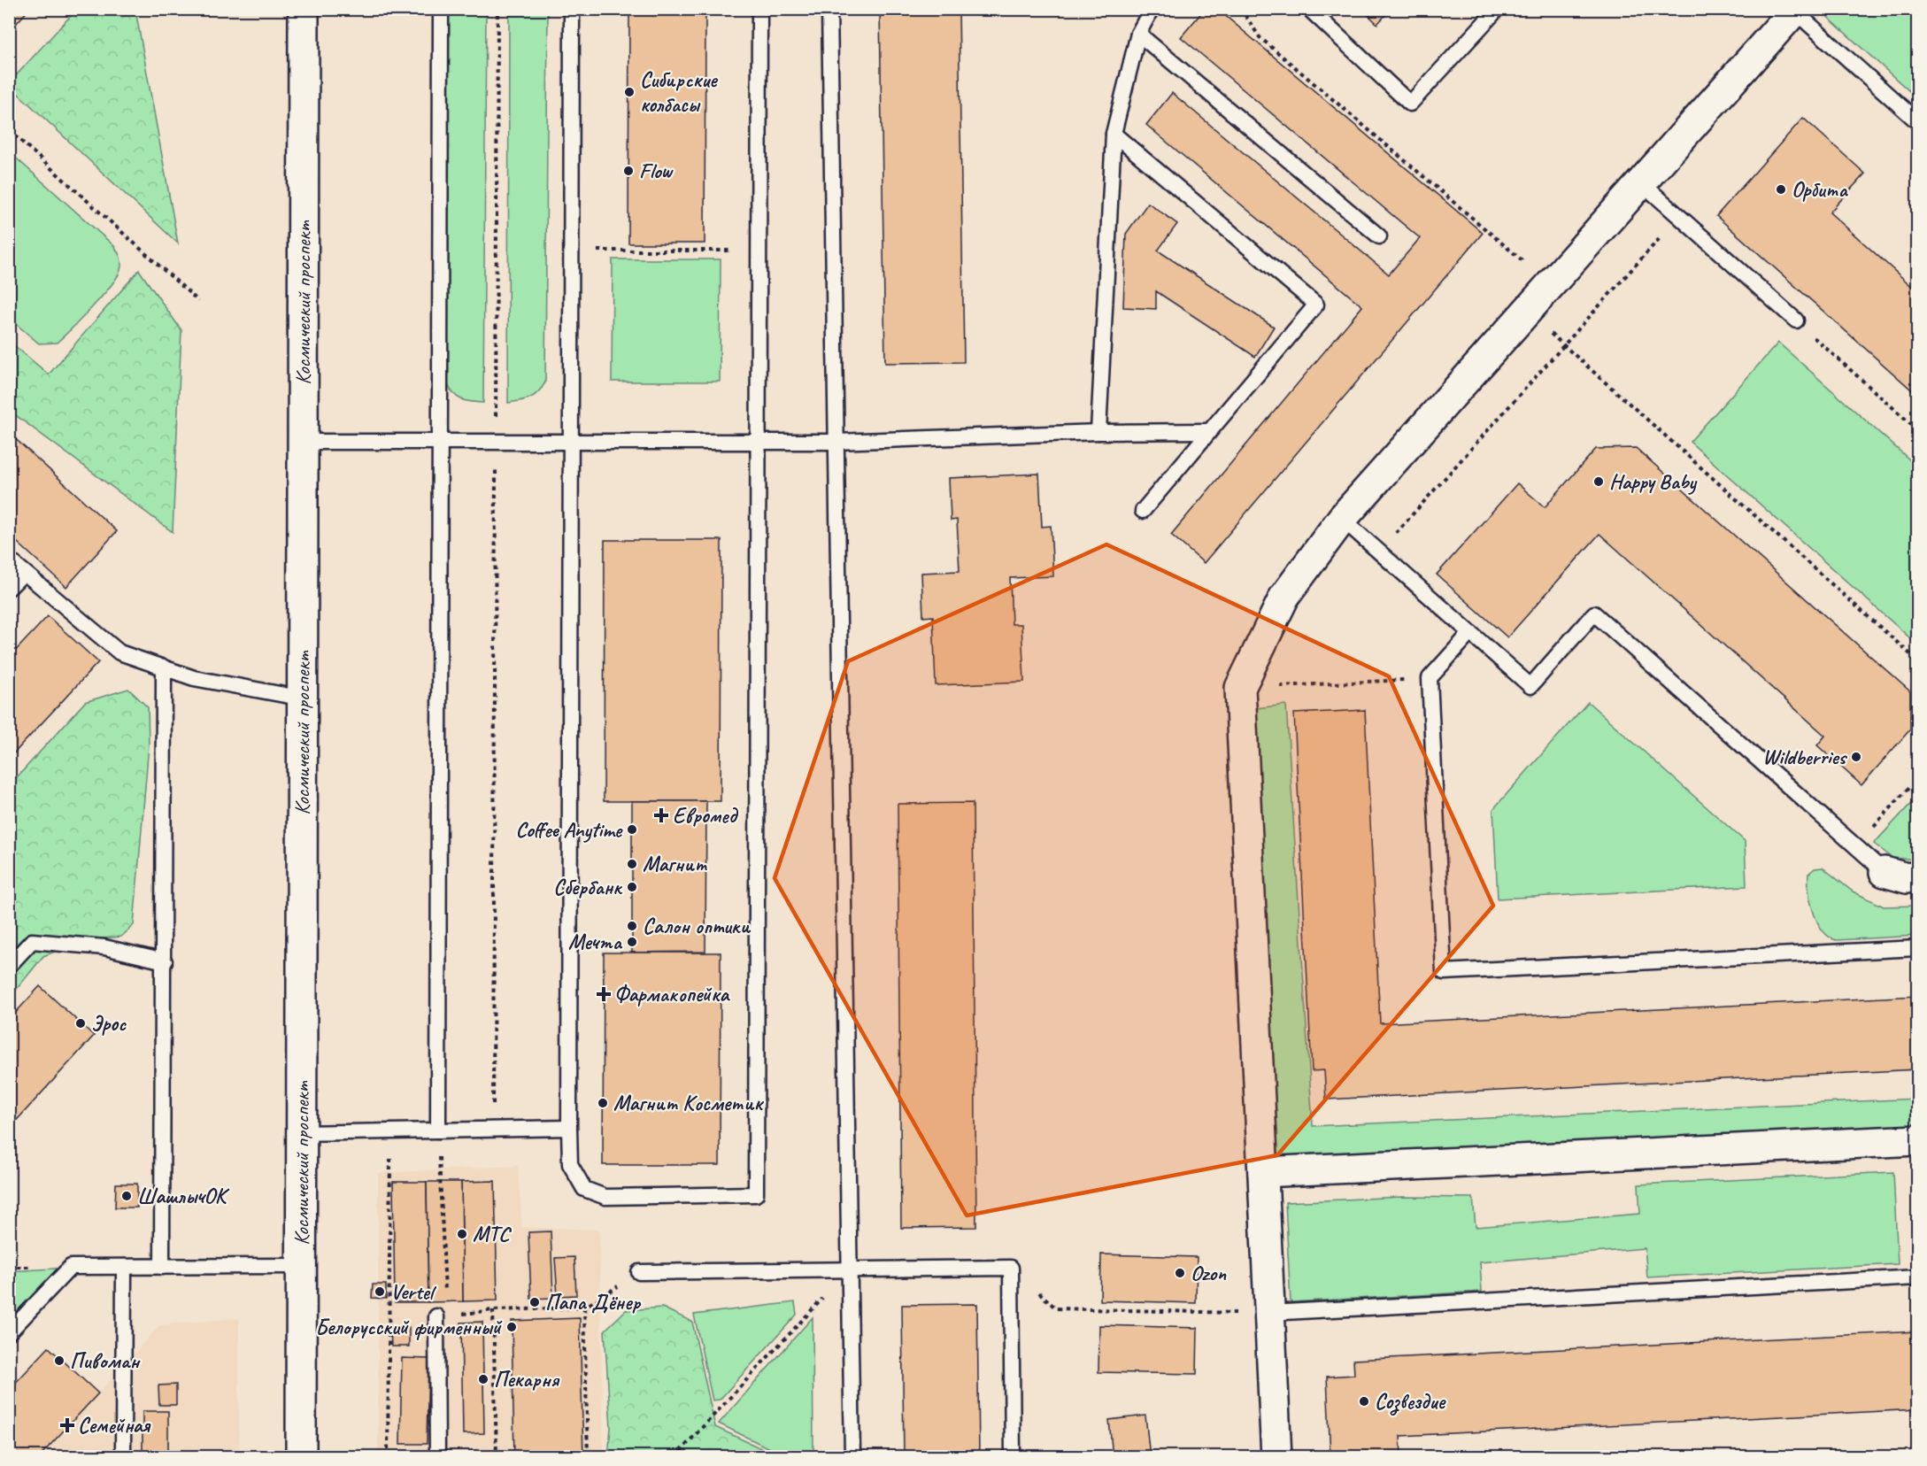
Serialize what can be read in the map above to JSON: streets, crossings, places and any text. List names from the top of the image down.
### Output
{
  "streets": {
    "street": ["Космический проспект"]
  },
  "places": {
    "other": [
      "Сибирские колбасы",
      "Flow",
      "Орбита",
      "Happy Baby",
      "Wildberries",
      "Coffee Anytime",
      "Магнит",
      "Сбербанк",
      "Салон оптики",
      "Мечта",
      "Эрос",
      "Магнит Косметик",
      "ШашлычОК",
      "МТС",
      "Ozon",
      "Vertel",
      "Папа Дёнер",
      "Белорусский фирменный",
      "Пивоман",
      "Пекарня",
      "Созвездие"
    ],
    "health": ["Евромед", "Фармакопейка", "Семейная"]
  }
}
